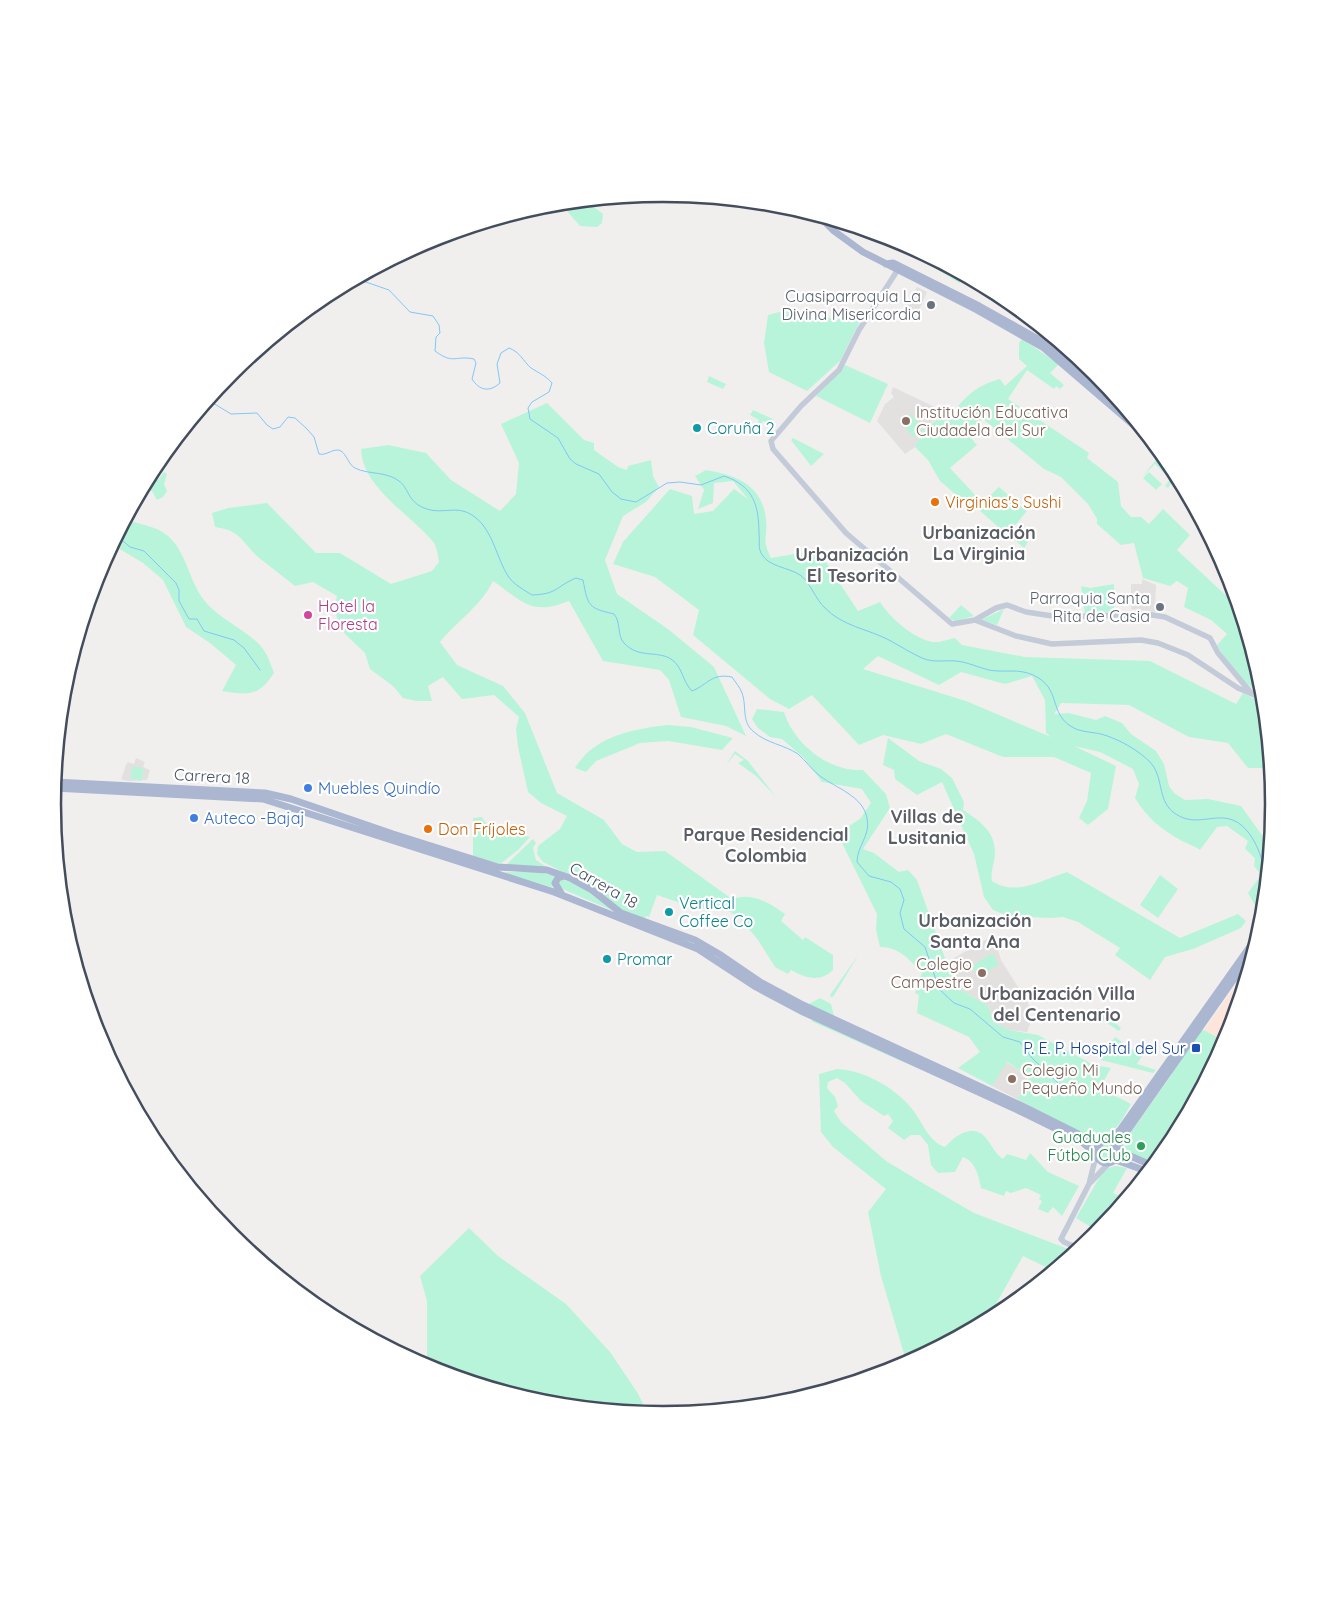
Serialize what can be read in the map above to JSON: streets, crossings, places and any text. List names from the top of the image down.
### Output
{
  "streets": {
    "main road": ["Carrera 18"]
  },
  "districts": [
    "Urbanización La Virginia",
    "Urbanización El Tesorito",
    "Villas de Lusitania",
    "Parque Residencial Colombia",
    "Urbanización Santa Ana",
    "Urbanización Villa del Centenario"
  ],
  "places": {
    "other": [
      "Cuasiparroquia La Divina Misericordia",
      "Institución Educativa Ciudadela del Sur",
      "Coruña 2",
      "Virginias's Sushi",
      "Parroquia Santa Rita de Casia",
      "Hotel la Floresta",
      "Muebles Quindío",
      "Auteco -Bajaj",
      "Don Fríjoles",
      "Vertical Coffee Co",
      "Promar",
      "Colegio Campestre",
      "Colegio Mi Pequeño Mundo",
      "Guaduales Fútbol Club"
    ],
    "transit": ["P. E. P. Hospital del Sur"]
  }
}
